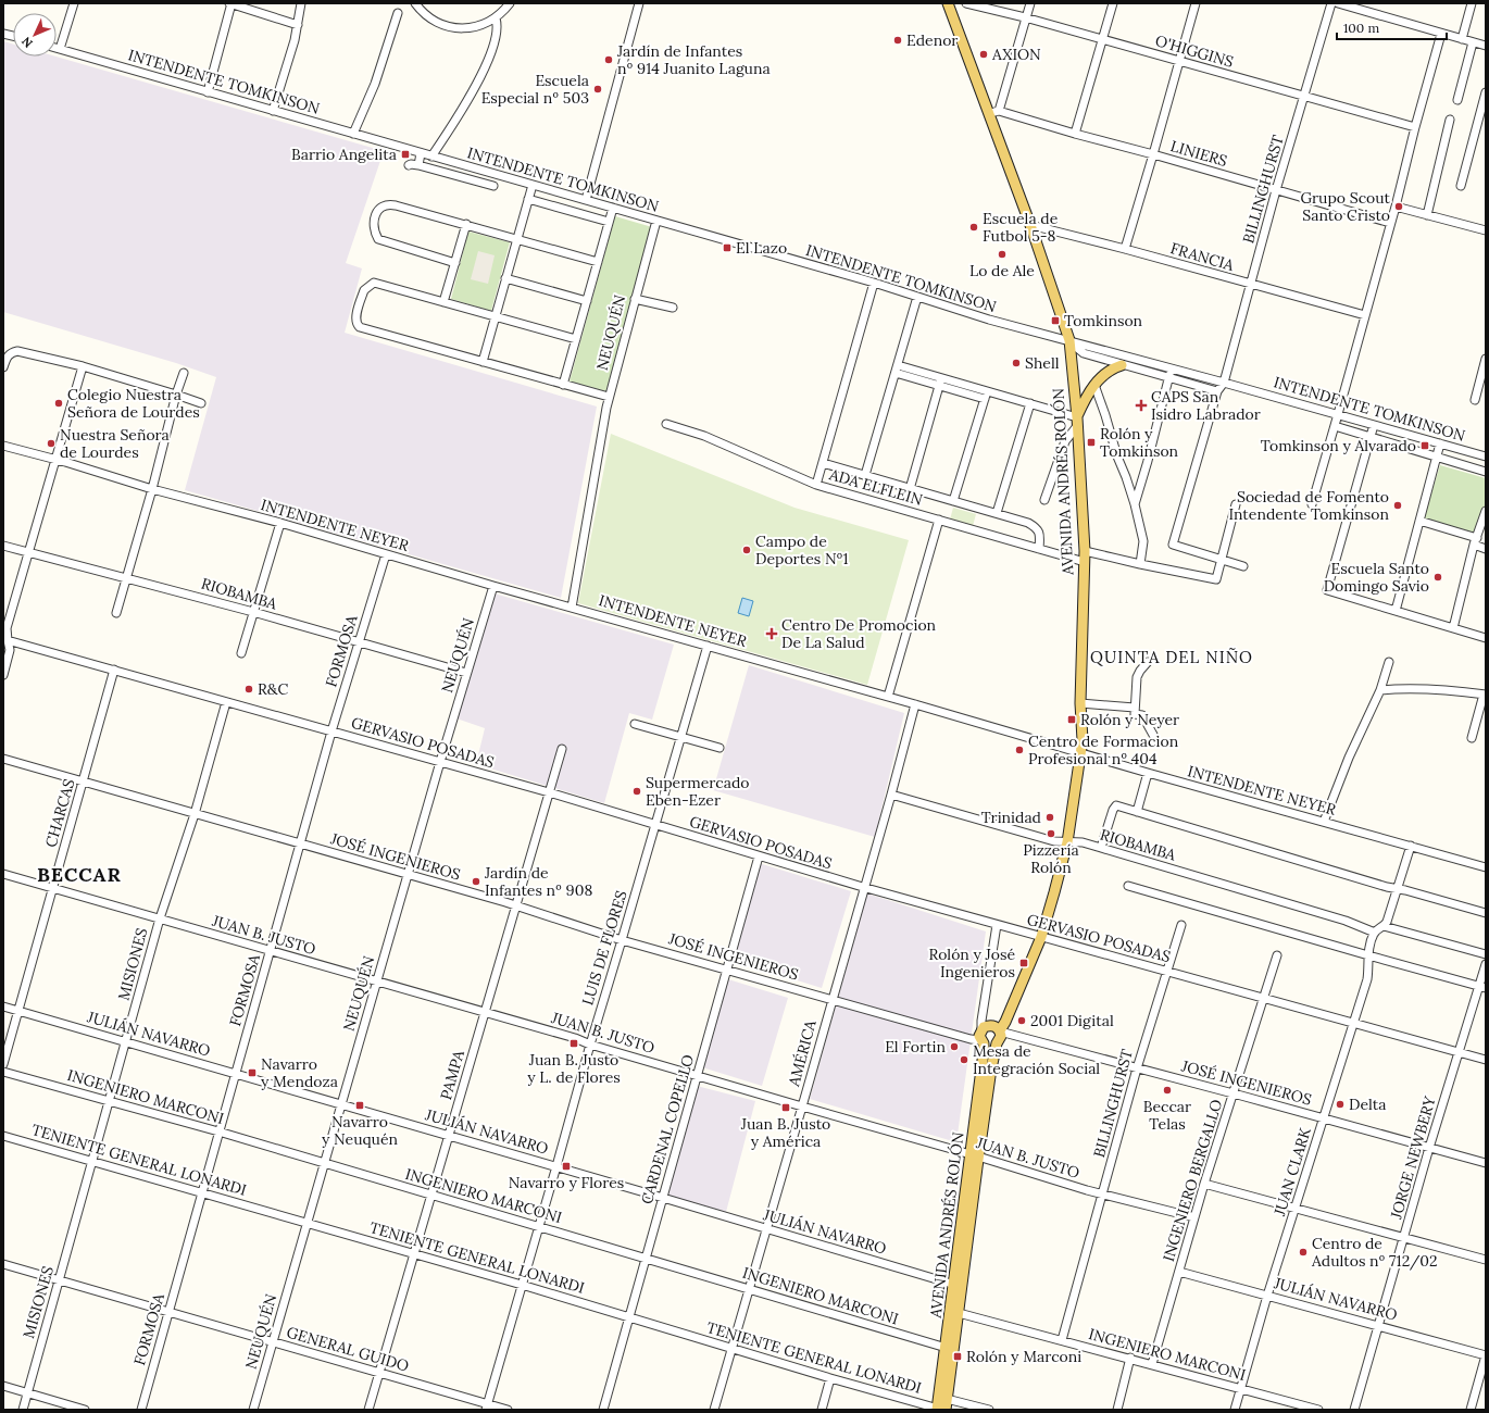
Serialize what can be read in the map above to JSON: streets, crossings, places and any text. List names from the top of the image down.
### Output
{
  "streets": {
    "main road": ["AVENIDA ANDRÉS ROLÓN"],
    "street": [
      "O'HIGGINS",
      "INTENDENTE TOMKINSON",
      "LINIERS",
      "BILLINGHURST",
      "FRANCIA",
      "NEUQUÉN",
      "ADA ELFLEIN",
      "INTENDENTE NEYER",
      "RIOBAMBA",
      "FORMOSA",
      "GERVASIO POSADAS",
      "CHARCAS",
      "JOSÉ INGENIEROS",
      "JUAN B. JUSTO",
      "LUIS DE FLORES",
      "MISIONES",
      "JULIÁN NAVARRO",
      "AMÉRICA",
      "PAMPA",
      "INGENIERO MARCONI",
      "CARDENAL COPELLO",
      "JORGE NEWBERY",
      "TENIENTE GENERAL LONARDI",
      "JUAN CLARK",
      "INGENIERO BERGALLO",
      "GENERAL GUIDO"
    ]
  },
  "crossings": [
    ["O'HIGGINS", "BILLINGHURST"],
    ["INTENDENTE TOMKINSON", "BILLINGHURST"],
    ["INTENDENTE TOMKINSON", "NEUQUÉN"],
    ["INTENDENTE TOMKINSON", "AVENIDA ANDRÉS ROLÓN"],
    ["LINIERS", "BILLINGHURST"],
    ["BILLINGHURST", "FRANCIA"],
    ["BILLINGHURST", "GERVASIO POSADAS"],
    ["BILLINGHURST", "JOSÉ INGENIEROS"],
    ["BILLINGHURST", "JUAN B. JUSTO"],
    ["BILLINGHURST", "INGENIERO MARCONI"],
    ["FRANCIA", "AVENIDA ANDRÉS ROLÓN"],
    ["NEUQUÉN", "INTENDENTE NEYER"],
    ["NEUQUÉN", "RIOBAMBA"],
    ["NEUQUÉN", "GERVASIO POSADAS"],
    ["NEUQUÉN", "JOSÉ INGENIEROS"],
    ["NEUQUÉN", "JUAN B. JUSTO"],
    ["NEUQUÉN", "JULIÁN NAVARRO"],
    ["NEUQUÉN", "INGENIERO MARCONI"],
    ["NEUQUÉN", "TENIENTE GENERAL LONARDI"],
    ["NEUQUÉN", "GENERAL GUIDO"],
    ["AVENIDA ANDRÉS ROLÓN", "ADA ELFLEIN"],
    ["AVENIDA ANDRÉS ROLÓN", "INTENDENTE NEYER"],
    ["AVENIDA ANDRÉS ROLÓN", "RIOBAMBA"],
    ["AVENIDA ANDRÉS ROLÓN", "GERVASIO POSADAS"],
    ["AVENIDA ANDRÉS ROLÓN", "JOSÉ INGENIEROS"],
    ["AVENIDA ANDRÉS ROLÓN", "JUAN B. JUSTO"],
    ["AVENIDA ANDRÉS ROLÓN", "JULIÁN NAVARRO"],
    ["AVENIDA ANDRÉS ROLÓN", "INGENIERO MARCONI"],
    ["AVENIDA ANDRÉS ROLÓN", "TENIENTE GENERAL LONARDI"],
    ["INTENDENTE NEYER", "FORMOSA"],
    ["INTENDENTE NEYER", "LUIS DE FLORES"],
    ["INTENDENTE NEYER", "AMÉRICA"],
    ["RIOBAMBA", "FORMOSA"],
    ["RIOBAMBA", "AMÉRICA"],
    ["RIOBAMBA", "JUAN CLARK"],
    ["FORMOSA", "GERVASIO POSADAS"],
    ["FORMOSA", "JOSÉ INGENIEROS"],
    ["FORMOSA", "JUAN B. JUSTO"],
    ["FORMOSA", "JULIÁN NAVARRO"],
    ["FORMOSA", "INGENIERO MARCONI"],
    ["FORMOSA", "TENIENTE GENERAL LONARDI"],
    ["FORMOSA", "GENERAL GUIDO"],
    ["GERVASIO POSADAS", "CHARCAS"],
    ["GERVASIO POSADAS", "LUIS DE FLORES"],
    ["GERVASIO POSADAS", "MISIONES"],
    ["GERVASIO POSADAS", "AMÉRICA"],
    ["GERVASIO POSADAS", "PAMPA"],
    ["GERVASIO POSADAS", "CARDENAL COPELLO"],
    ["GERVASIO POSADAS", "JORGE NEWBERY"],
    ["GERVASIO POSADAS", "JUAN CLARK"],
    ["GERVASIO POSADAS", "INGENIERO BERGALLO"],
    ["CHARCAS", "JOSÉ INGENIEROS"],
    ["CHARCAS", "JUAN B. JUSTO"],
    ["CHARCAS", "JULIÁN NAVARRO"],
    ["JOSÉ INGENIEROS", "LUIS DE FLORES"],
    ["JOSÉ INGENIEROS", "MISIONES"],
    ["JOSÉ INGENIEROS", "AMÉRICA"],
    ["JOSÉ INGENIEROS", "PAMPA"],
    ["JOSÉ INGENIEROS", "CARDENAL COPELLO"],
    ["JOSÉ INGENIEROS", "JORGE NEWBERY"],
    ["JOSÉ INGENIEROS", "JUAN CLARK"],
    ["JOSÉ INGENIEROS", "INGENIERO BERGALLO"],
    ["JUAN B. JUSTO", "LUIS DE FLORES"],
    ["JUAN B. JUSTO", "MISIONES"],
    ["JUAN B. JUSTO", "AMÉRICA"],
    ["JUAN B. JUSTO", "PAMPA"],
    ["JUAN B. JUSTO", "CARDENAL COPELLO"],
    ["JUAN B. JUSTO", "INGENIERO BERGALLO"],
    ["LUIS DE FLORES", "JULIÁN NAVARRO"],
    ["LUIS DE FLORES", "INGENIERO MARCONI"],
    ["LUIS DE FLORES", "TENIENTE GENERAL LONARDI"],
    ["LUIS DE FLORES", "GENERAL GUIDO"],
    ["MISIONES", "JULIÁN NAVARRO"],
    ["MISIONES", "INGENIERO MARCONI"],
    ["MISIONES", "TENIENTE GENERAL LONARDI"],
    ["MISIONES", "GENERAL GUIDO"],
    ["JULIÁN NAVARRO", "AMÉRICA"],
    ["JULIÁN NAVARRO", "PAMPA"],
    ["JULIÁN NAVARRO", "CARDENAL COPELLO"],
    ["JULIÁN NAVARRO", "JORGE NEWBERY"],
    ["JULIÁN NAVARRO", "JUAN CLARK"],
    ["JULIÁN NAVARRO", "INGENIERO BERGALLO"],
    ["AMÉRICA", "INGENIERO MARCONI"],
    ["AMÉRICA", "TENIENTE GENERAL LONARDI"],
    ["PAMPA", "INGENIERO MARCONI"],
    ["PAMPA", "TENIENTE GENERAL LONARDI"],
    ["PAMPA", "GENERAL GUIDO"],
    ["INGENIERO MARCONI", "CARDENAL COPELLO"],
    ["INGENIERO MARCONI", "JUAN CLARK"],
    ["INGENIERO MARCONI", "INGENIERO BERGALLO"],
    ["CARDENAL COPELLO", "TENIENTE GENERAL LONARDI"]
  ],
  "districts": ["QUINTA DEL NIÑO", "BECCAR"],
  "places": {
    "other": [
      "Edenor",
      "AXION",
      "Jardín de Infantes nº 914 Juanito Laguna",
      "Escuela Especial nº 503",
      "Grupo Scout Santo Cristo",
      "Escuela de Futbol 5-8",
      "Lo de Ale",
      "Shell",
      "Colegio Nuestra Señora de Lourdes",
      "Nuestra Señora de Lourdes",
      "Sociedad de Fomento Intendente Tomkinson",
      "Campo de Deportes Nº1",
      "Escuela Santo Domingo Savio",
      "R&C",
      "Centro de Formacion Profesional nº 404",
      "Supermercado Eben-Ezer",
      "Trinidad",
      "Pizzería Rolón",
      "Jardín de Infantes nº 908",
      "2001 Digital",
      "El Fortin",
      "Mesa de Integración Social",
      "Beccar Telas",
      "Delta",
      "Centro de Adultos nº 712/02"
    ],
    "transit": [
      "Barrio Angelita",
      "El Lazo",
      "Tomkinson",
      "Rolón y Tomkinson",
      "Tomkinson y Alvarado",
      "Rolón y Neyer",
      "Rolón y José Ingenieros",
      "Juan B. Justo y L. de Flores",
      "Navarro y Mendoza",
      "Navarro y Neuquén",
      "Juan B. Justo y América",
      "Navarro y Flores",
      "Rolón y Marconi"
    ],
    "health": ["CAPS San Isidro Labrador", "Centro De Promocion De La Salud"]
  },
  "scale_bar": "100 m",
  "north": "bottom left"
}
